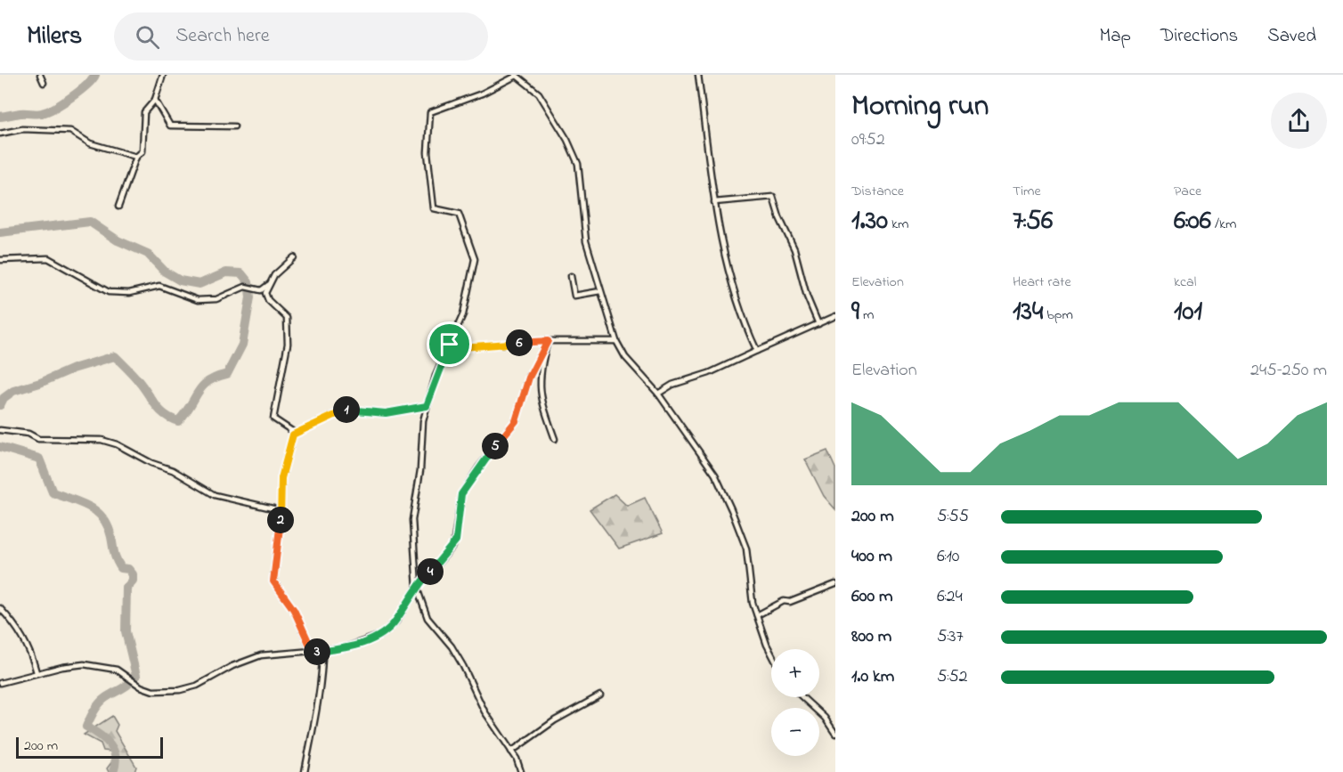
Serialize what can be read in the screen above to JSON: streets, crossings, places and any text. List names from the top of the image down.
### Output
{
  "scale_bar": "200 m",
  "page": {
    "header": "Milers",
    "search": "Search here",
    "nav": ["Map", "Directions", "Saved"],
    "heading": ["Morning run", "09:52"],
    "stats": [
      ["Distance", "1.30 km"],
      ["Time", "7:56"],
      ["Pace", "6:06 /km"],
      ["Elevation", "9 m"],
      ["Heart rate", "134 bpm"],
      ["kcal", "101"]
    ],
    "pins": [
      "6",
      "1",
      "5",
      "2",
      "4",
      "3"
    ],
    "chart": ["Elevation", "245–250 m"],
    "list": [
      {
        "name": "200 m",
        "note": "5:55"
      },
      {
        "name": "400 m",
        "note": "6:10"
      },
      {
        "name": "600 m",
        "note": "6:24"
      },
      {
        "name": "800 m",
        "note": "5:37"
      },
      {
        "name": "1.0 km",
        "note": "5:52"
      }
    ],
    "map_buttons": ["+", "−"],
    "scale": "200 m"
  }
}
